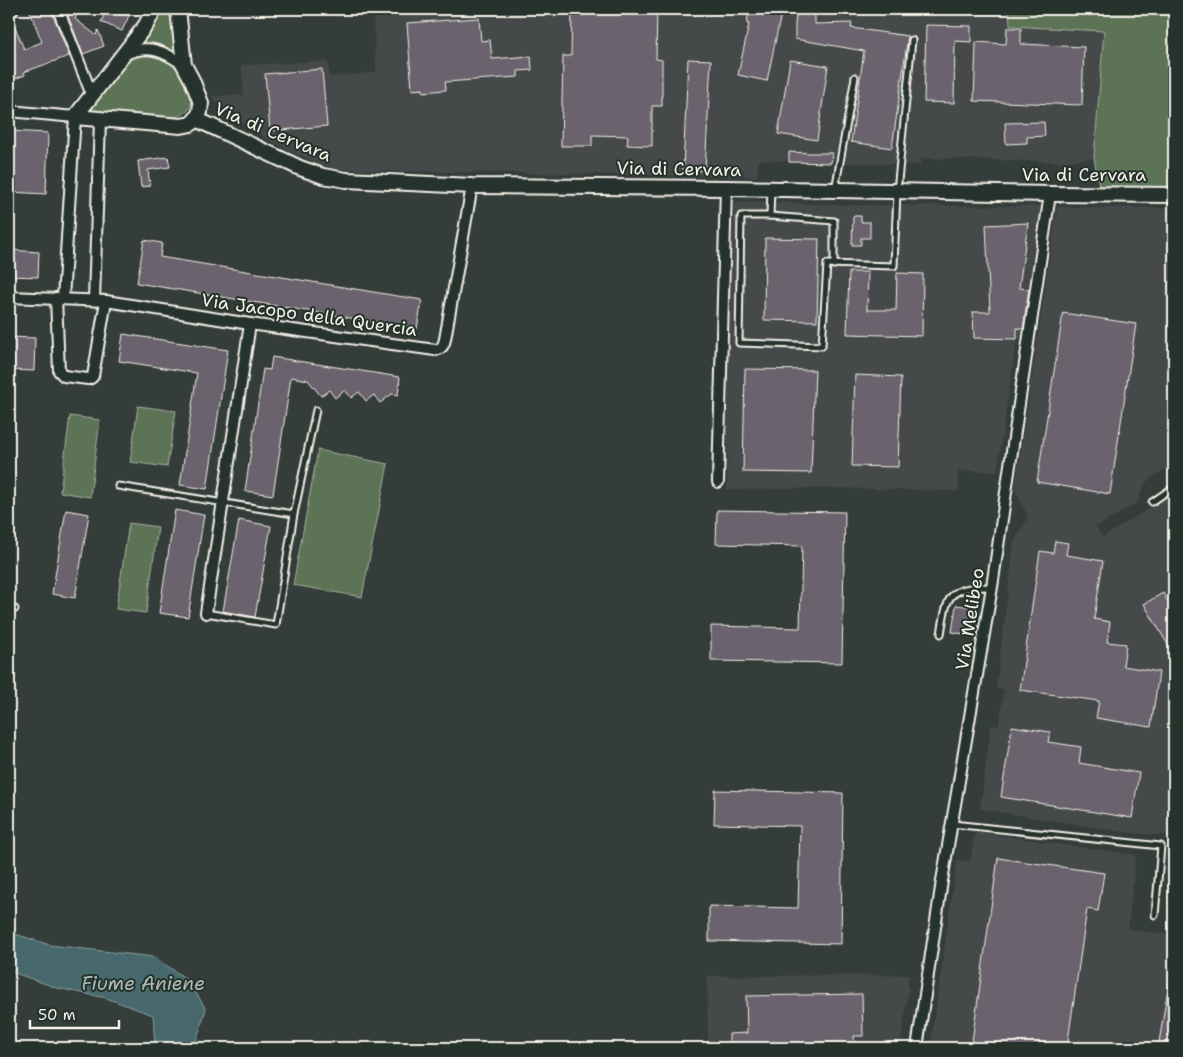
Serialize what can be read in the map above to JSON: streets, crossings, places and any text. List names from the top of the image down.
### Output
{
  "streets": {
    "street": ["Via di Cervara", "Via Jacopo della Quercia", "Via Melibeo"]
  },
  "crossings": [
    ["Via di Cervara", "Via Jacopo della Quercia"],
    ["Via di Cervara", "Via Melibeo"]
  ],
  "water": ["Fiume Aniene"],
  "scale_bar": "50 m"
}
